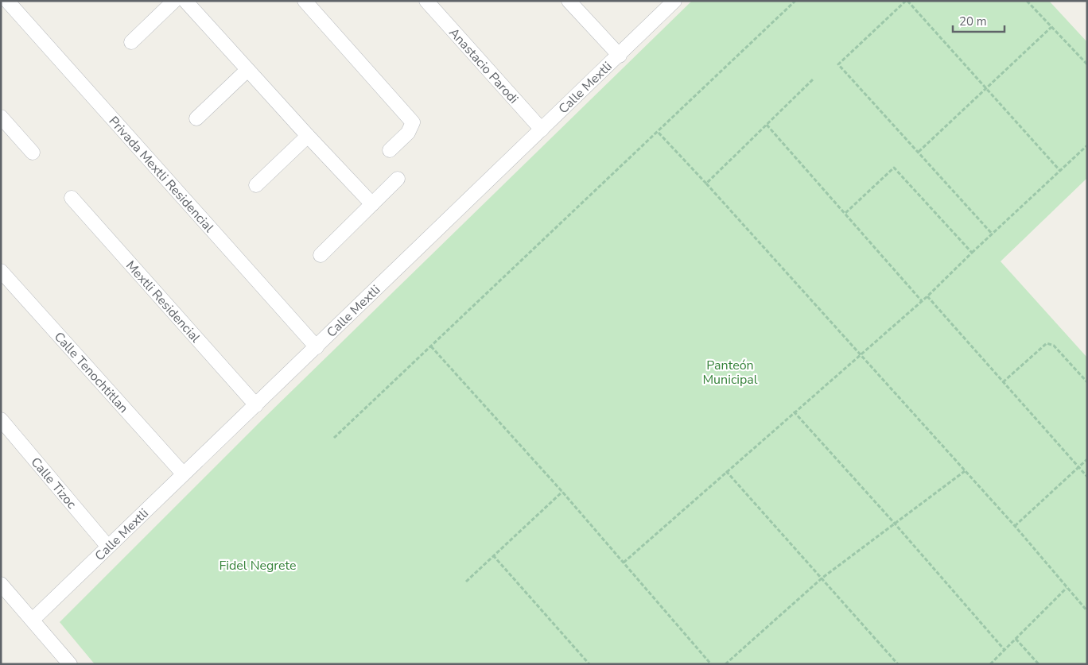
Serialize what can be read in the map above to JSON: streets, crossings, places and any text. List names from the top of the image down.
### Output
{
  "streets": {
    "street": [
      "Anastacio Parodi",
      "Calle Mextli",
      "Privada Mextli Residencial",
      "Mextli Residencial",
      "Calle Tenochtitlan",
      "Calle Tizoc"
    ]
  },
  "crossings": [
    ["Anastacio Parodi", "Calle Mextli"],
    ["Calle Mextli", "Privada Mextli Residencial"],
    ["Calle Mextli", "Mextli Residencial"],
    ["Calle Mextli", "Calle Tenochtitlan"],
    ["Calle Mextli", "Calle Tizoc"]
  ],
  "parks": ["Panteón Municipal", "Fidel Negrete"],
  "scale_bar": "20 m"
}
